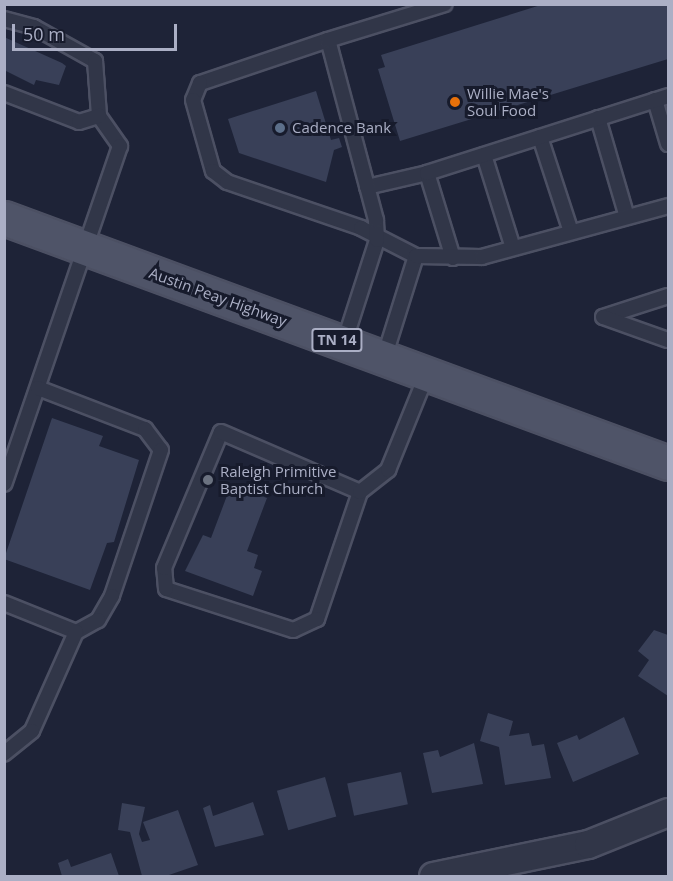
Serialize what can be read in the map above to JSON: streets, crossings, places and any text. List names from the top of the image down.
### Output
{
  "streets": {
    "main road": ["Austin Peay Highway", "TN 14"]
  },
  "places": ["Willie Mae's Soul Food", "Cadence Bank", "Raleigh Primitive Baptist Church"],
  "scale_bar": "50 m"
}
